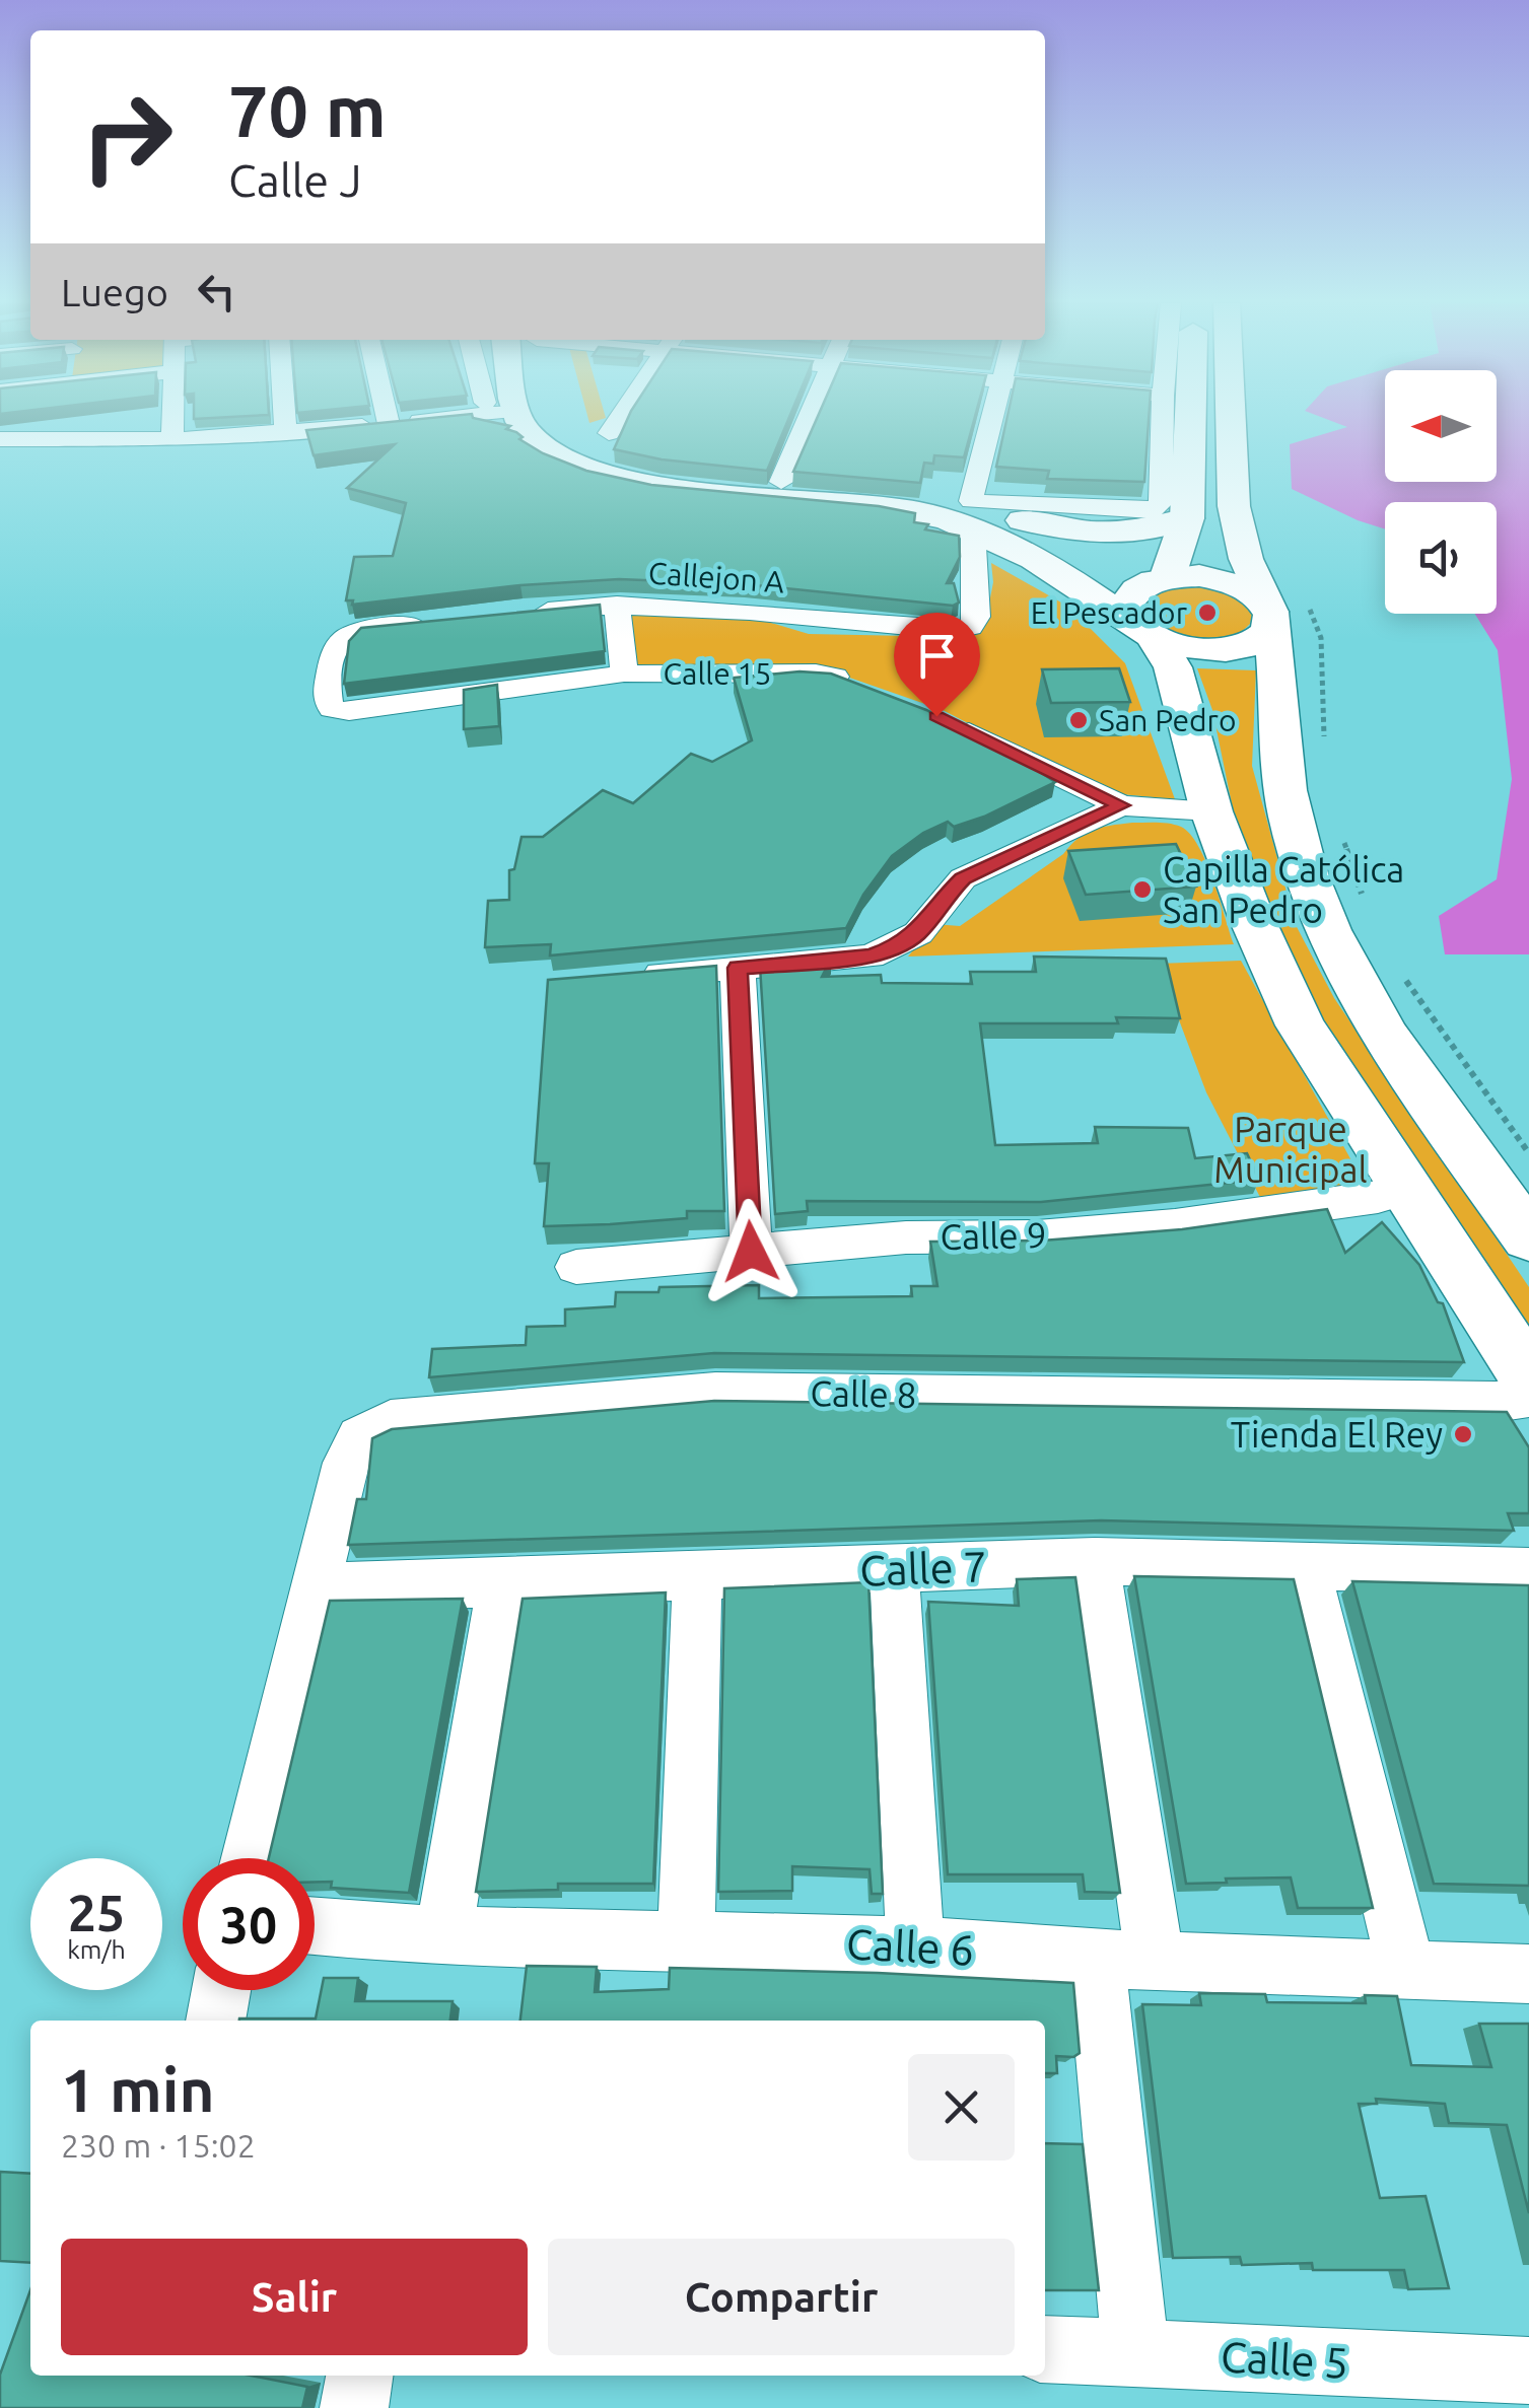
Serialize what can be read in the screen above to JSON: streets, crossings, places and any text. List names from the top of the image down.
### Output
{
  "streets": {
    "street": [
      "Callejon A",
      "Calle 15",
      "Calle 9",
      "Calle 8",
      "Calle 7",
      "Calle 6",
      "Calle 5"
    ]
  },
  "crossings": [
    ["Calle 8", "Calle 7"]
  ],
  "parks": ["Parque Municipal"],
  "places": [
    "El Pescador",
    "San Pedro",
    "Capilla Católica San Pedro",
    "Tienda El Rey"
  ],
  "north": "left",
  "page": {
    "turn": ["70 m", "Calle J"],
    "then": "Luego",
    "speed": "25 km/h",
    "limit": "30",
    "heading": ["1 min", "230 m · 15:02"],
    "buttons": ["Salir", "Compartir"]
  }
}
